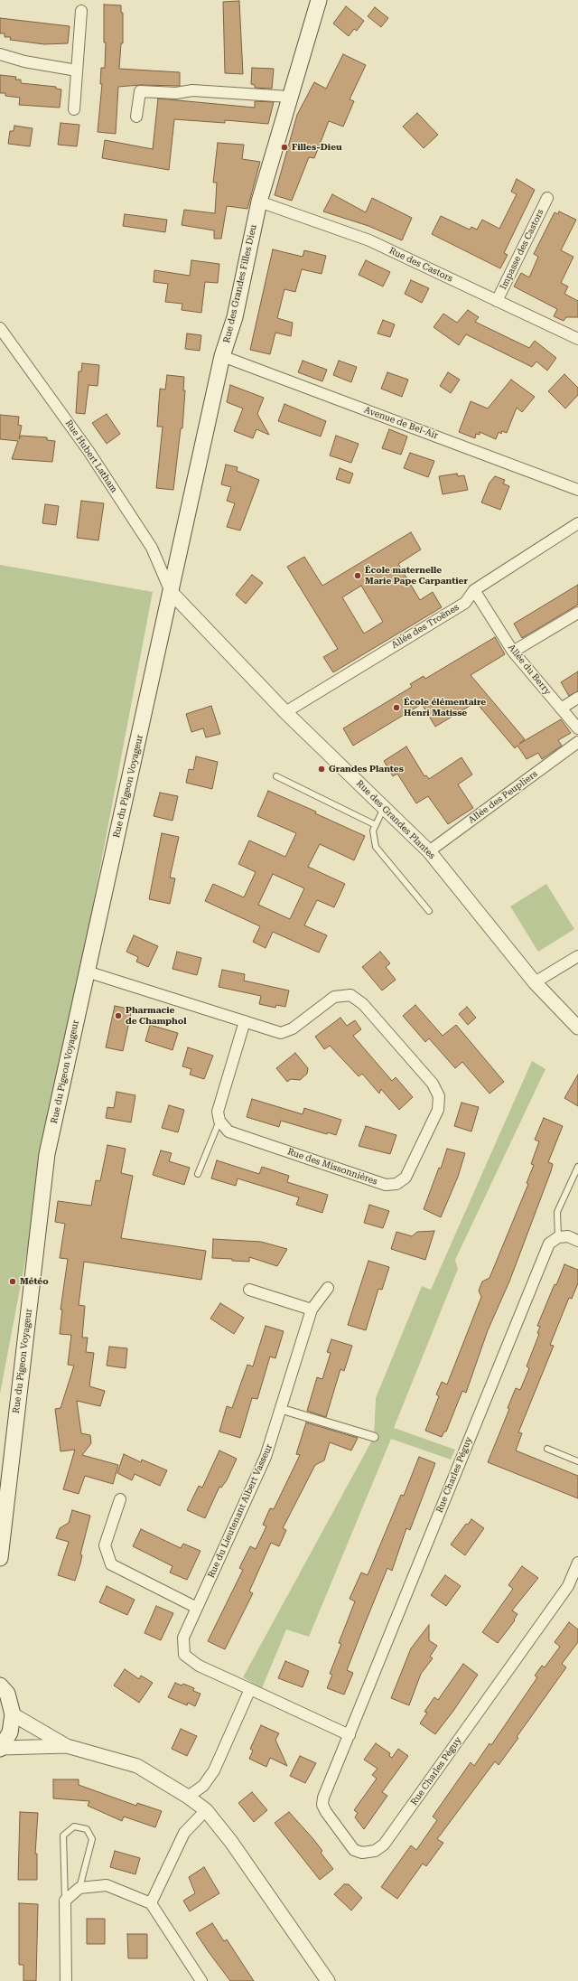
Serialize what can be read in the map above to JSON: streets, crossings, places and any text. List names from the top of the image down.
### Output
{
  "streets": {
    "main road": ["Rue des Grandes Filles Dieu", "Rue du Pigeon Voyageur"],
    "street": [
      "Impasse des Castors",
      "Rue des Castors",
      "Avenue de Bel-Air",
      "Rue Hubert Latham",
      "Allée des Troënes",
      "Allée du Berry",
      "Allée des Peupliers",
      "Rue des Grandes Plantes",
      "Rue des Missonnières",
      "Rue Charles Péguy",
      "Rue du Lieutenant Albert Vasseur"
    ]
  },
  "crossings": [
    ["Impasse des Castors", "Rue des Castors"],
    ["Rue des Castors", "Rue des Grandes Filles Dieu"],
    ["Rue des Grandes Filles Dieu", "Avenue de Bel-Air"],
    ["Rue des Grandes Filles Dieu", "Rue Hubert Latham"],
    ["Rue des Grandes Filles Dieu", "Rue du Pigeon Voyageur"],
    ["Rue des Grandes Filles Dieu", "Rue des Grandes Plantes"],
    ["Rue Hubert Latham", "Rue du Pigeon Voyageur"],
    ["Rue Hubert Latham", "Rue des Grandes Plantes"],
    ["Allée des Troënes", "Allée du Berry"],
    ["Allée des Troënes", "Rue des Grandes Plantes"],
    ["Rue du Pigeon Voyageur", "Rue des Grandes Plantes"],
    ["Rue du Pigeon Voyageur", "Rue des Missonnières"],
    ["Allée des Peupliers", "Rue des Grandes Plantes"]
  ],
  "places": [
    "Filles-Dieu",
    "École maternelle Marie Pape Carpantier",
    "École élémentaire Henri Matisse",
    "Grandes Plantes",
    "Pharmacie de Champhol",
    "Météo"
  ]
}
